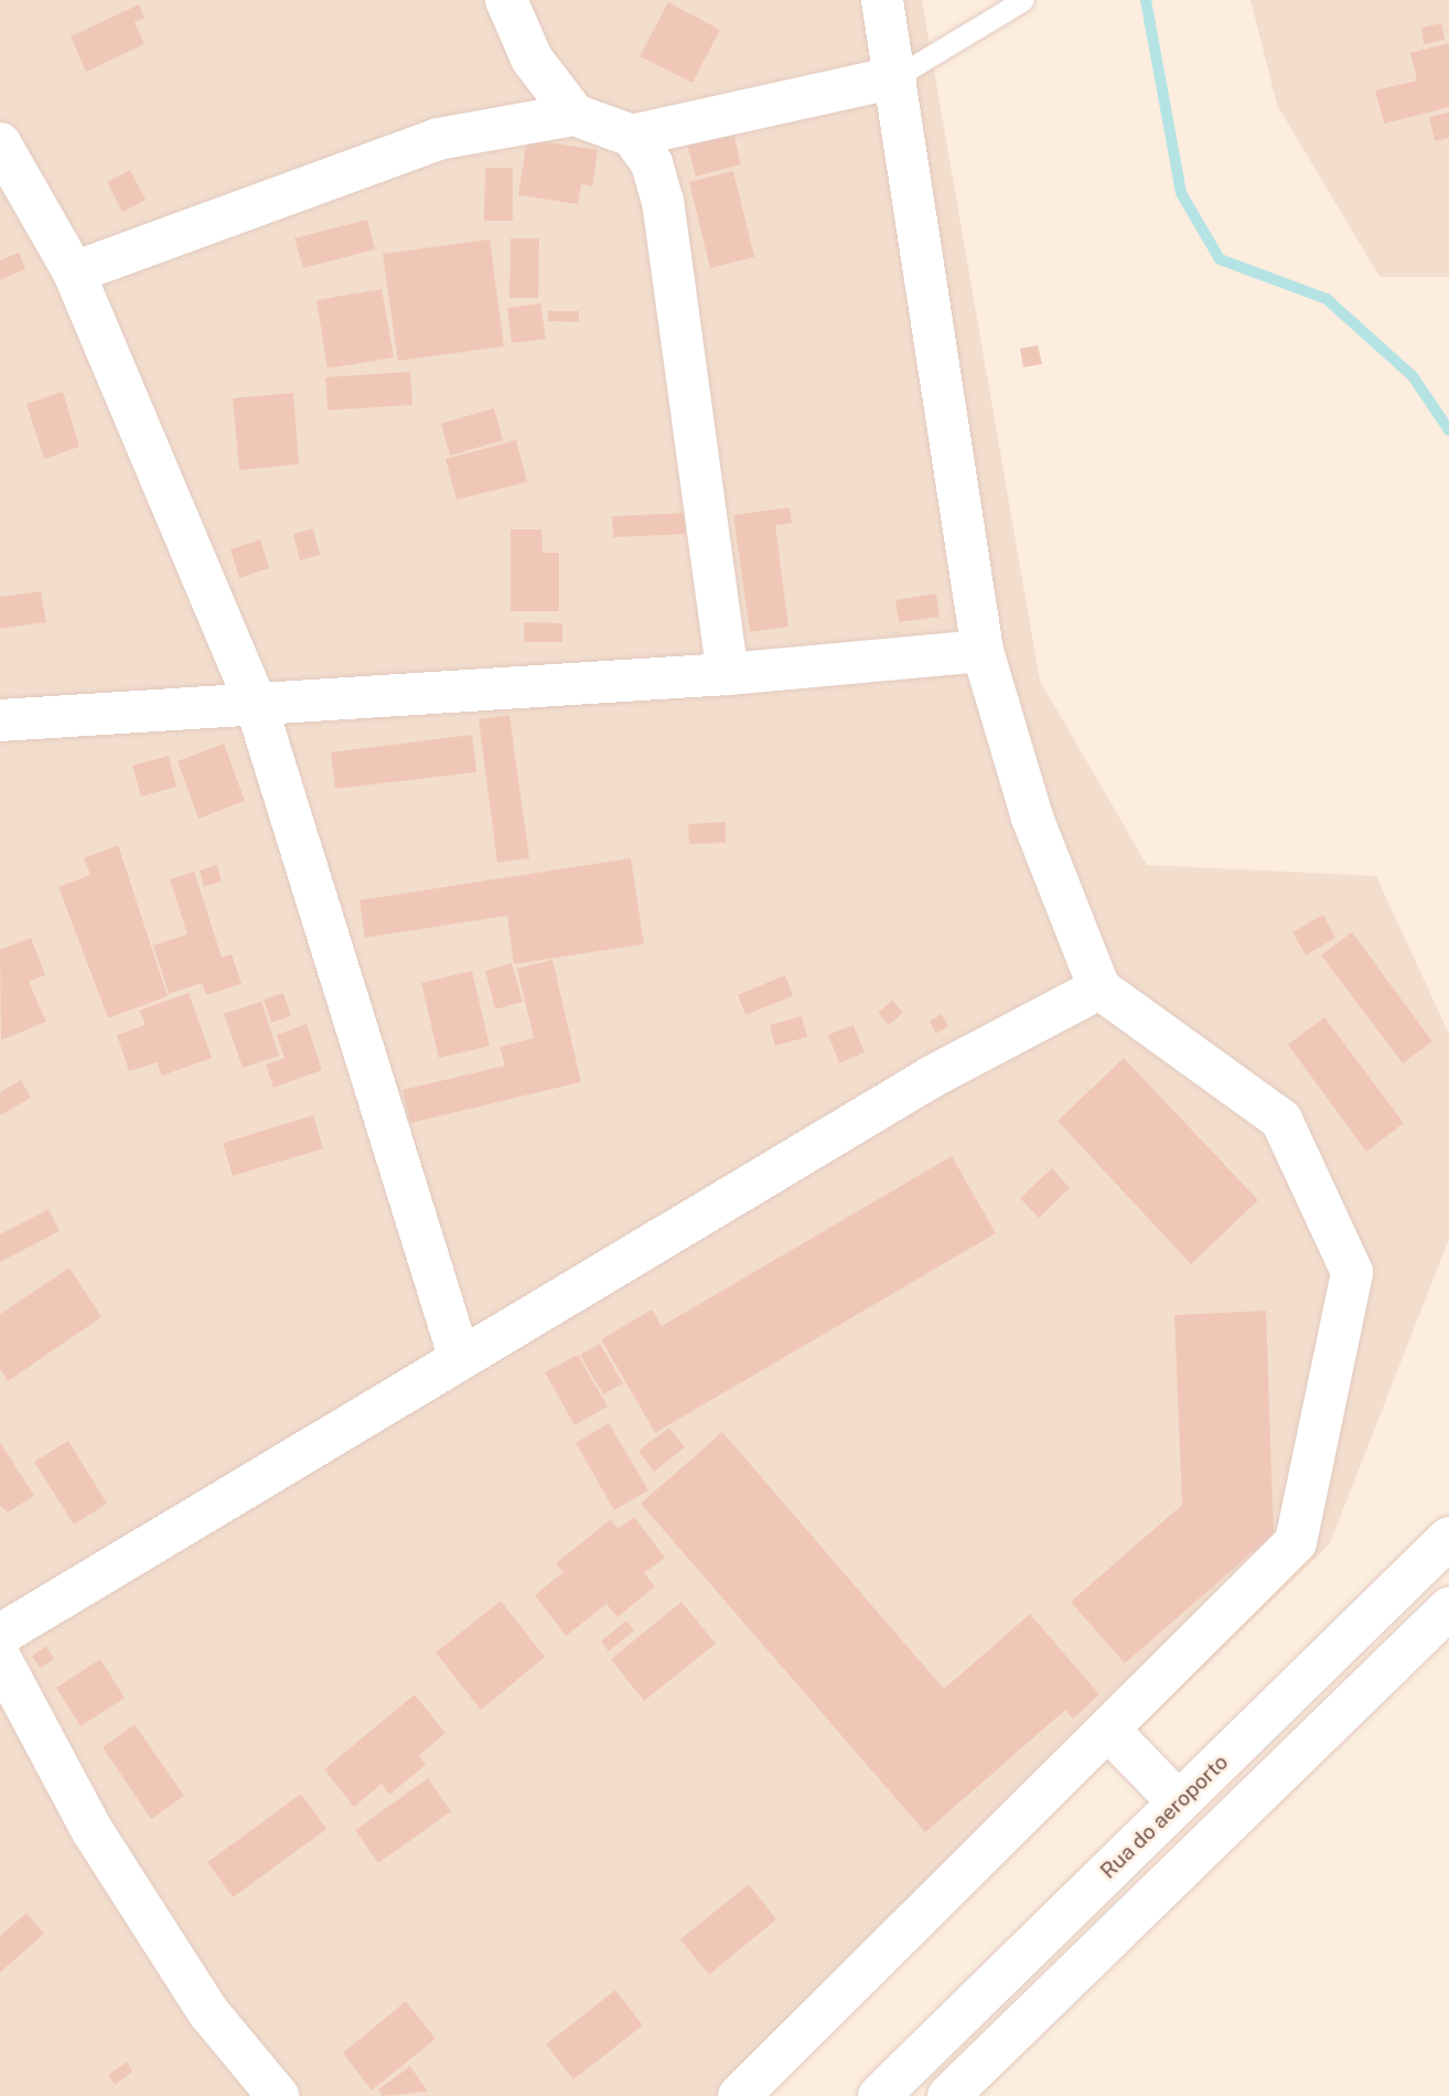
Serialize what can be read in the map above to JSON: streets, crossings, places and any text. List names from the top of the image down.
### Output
{
  "streets": {
    "street": ["Rua do aeroporto"]
  }
}
